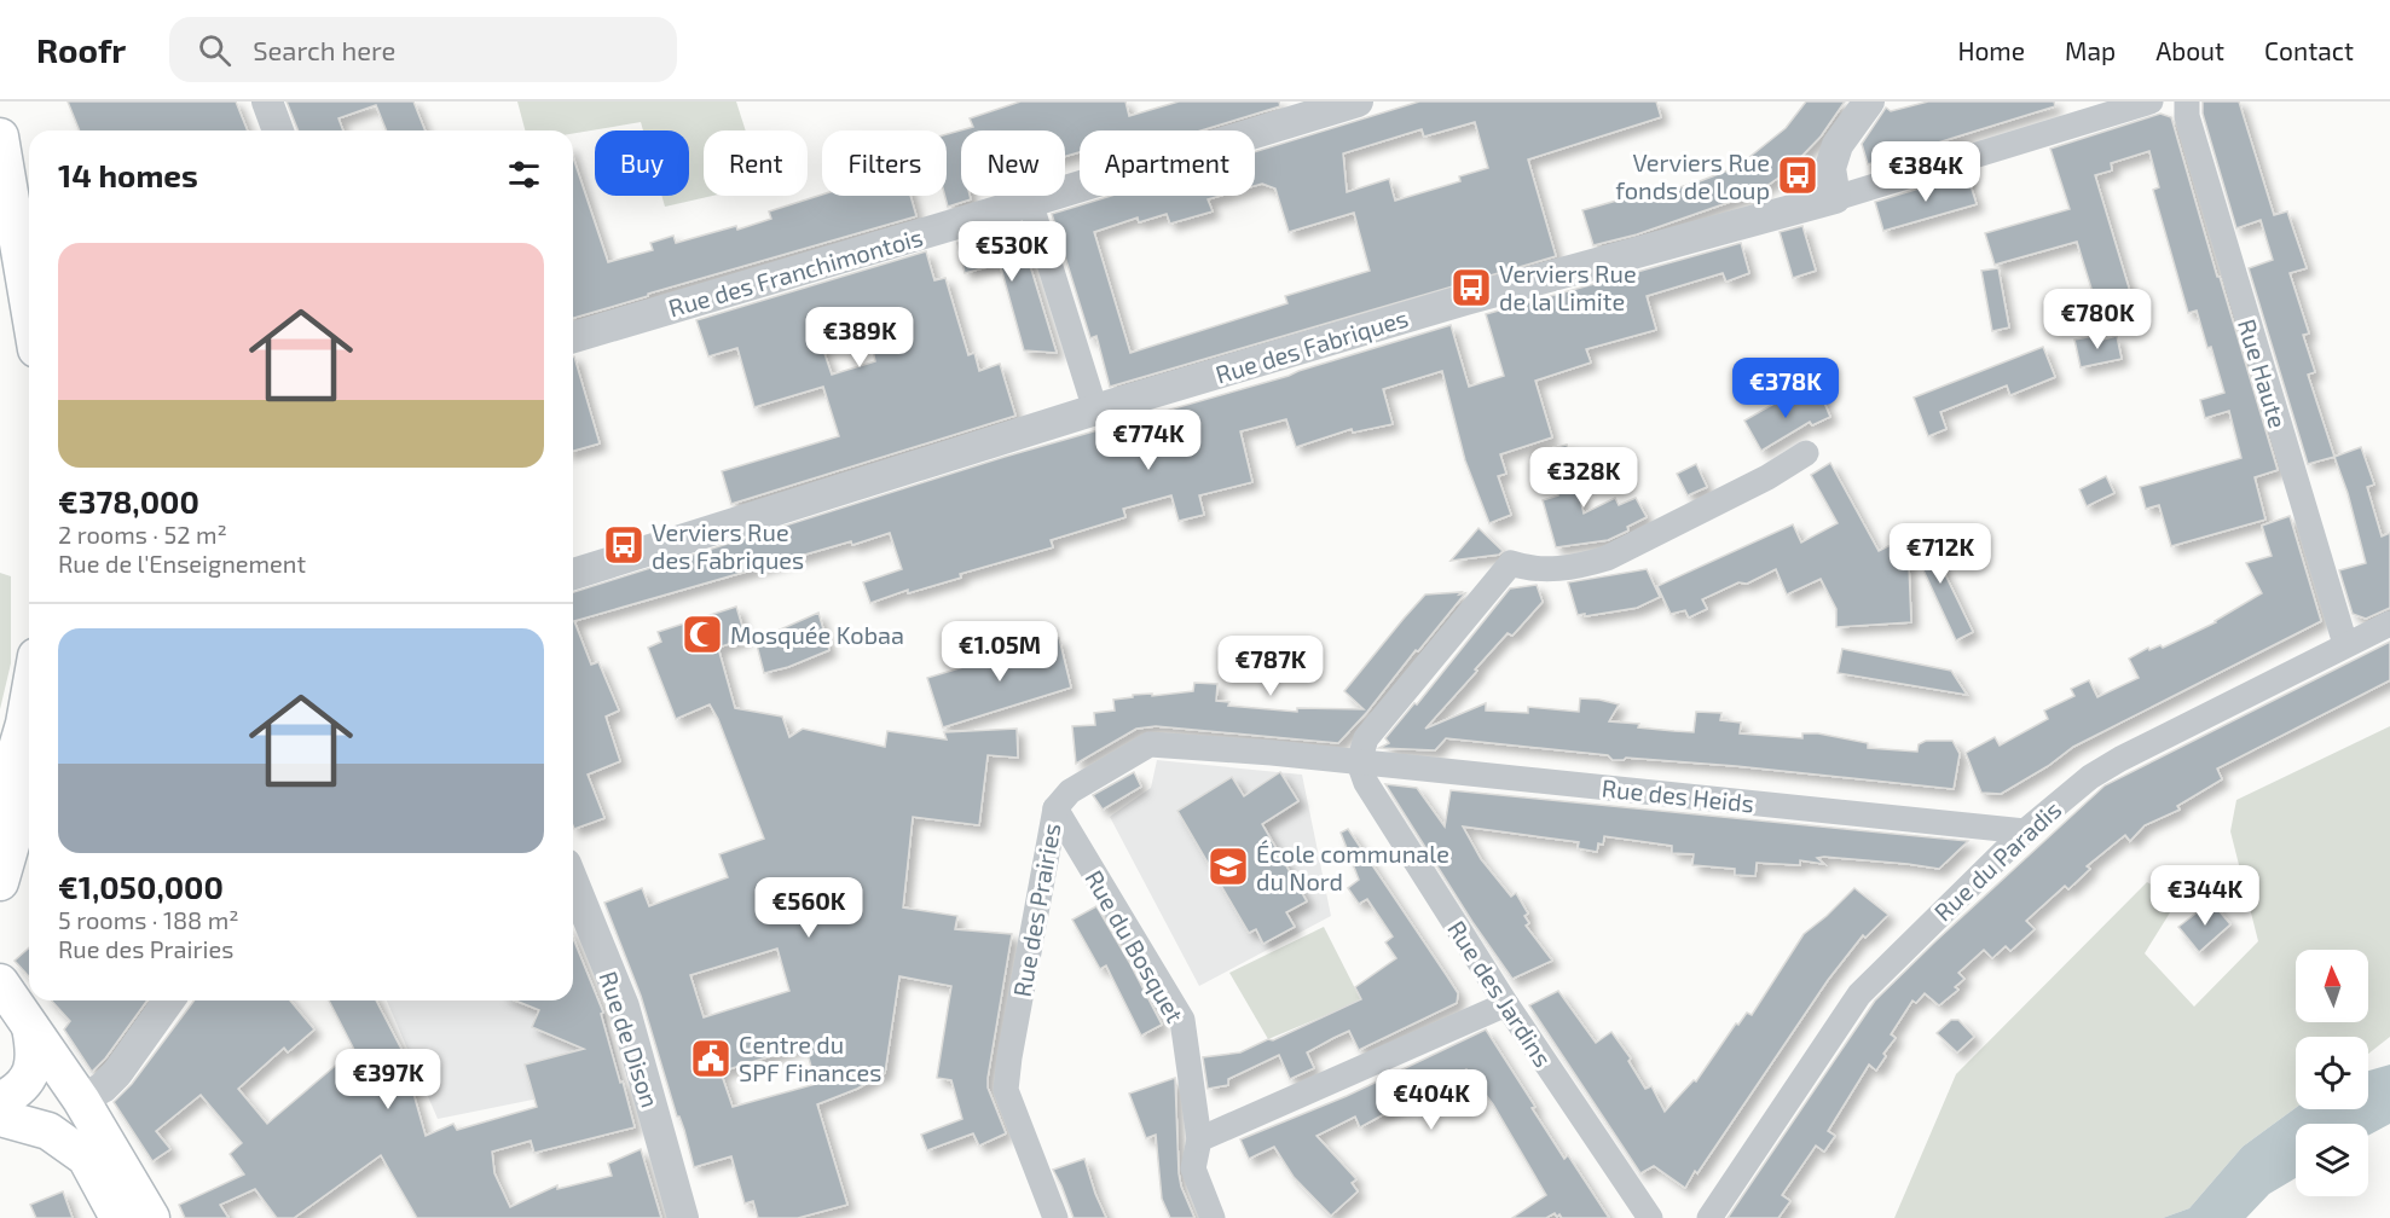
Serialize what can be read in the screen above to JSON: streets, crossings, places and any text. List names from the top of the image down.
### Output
{
  "streets": {
    "street": [
      "Rue des Franchimontois",
      "Rue des Fabriques",
      "Rue Haute",
      "Rue des Heids",
      "Rue du Paradis",
      "Rue des Prairies",
      "Rue du Bosquet",
      "Rue des Jardins",
      "Rue de Dison"
    ]
  },
  "crossings": [
    ["Rue Haute", "Rue du Paradis"],
    ["Rue des Heids", "Rue du Paradis"],
    ["Rue des Heids", "Rue des Prairies"],
    ["Rue des Heids", "Rue des Jardins"],
    ["Rue des Prairies", "Rue du Bosquet"]
  ],
  "places": {
    "bus stop": ["Verviers Rue fonds de Loup", "Verviers Rue de la Limite", "Verviers Rue des Fabriques"],
    "mosque": ["Mosquée Kobaa"],
    "school or university": ["École communale du Nord"],
    "public building": ["Centre du SPF Finances"]
  },
  "north": "top",
  "page": {
    "header": "Roofr",
    "search": "Search here",
    "nav": [
      "Home",
      "Map",
      "About",
      "Contact"
    ],
    "chip": [
      "Buy",
      "Rent",
      "Filters",
      "New",
      "Apartment"
    ],
    "heading": "14 homes",
    "price": [
      "€384K",
      "€530K",
      "€780K",
      "€389K",
      "€378K",
      "€774K",
      "€328K",
      "€712K",
      "€1.05M",
      "€787K",
      "€344K",
      "€560K",
      "€397K",
      "€404K"
    ],
    "list": [
      {
        "name": "€378,000",
        "note": "2 rooms · 52 m² · Rue de l'Enseignement"
      },
      {
        "name": "€1,050,000",
        "note": "5 rooms · 188 m² · Rue des Prairies"
      }
    ]
  }
}
